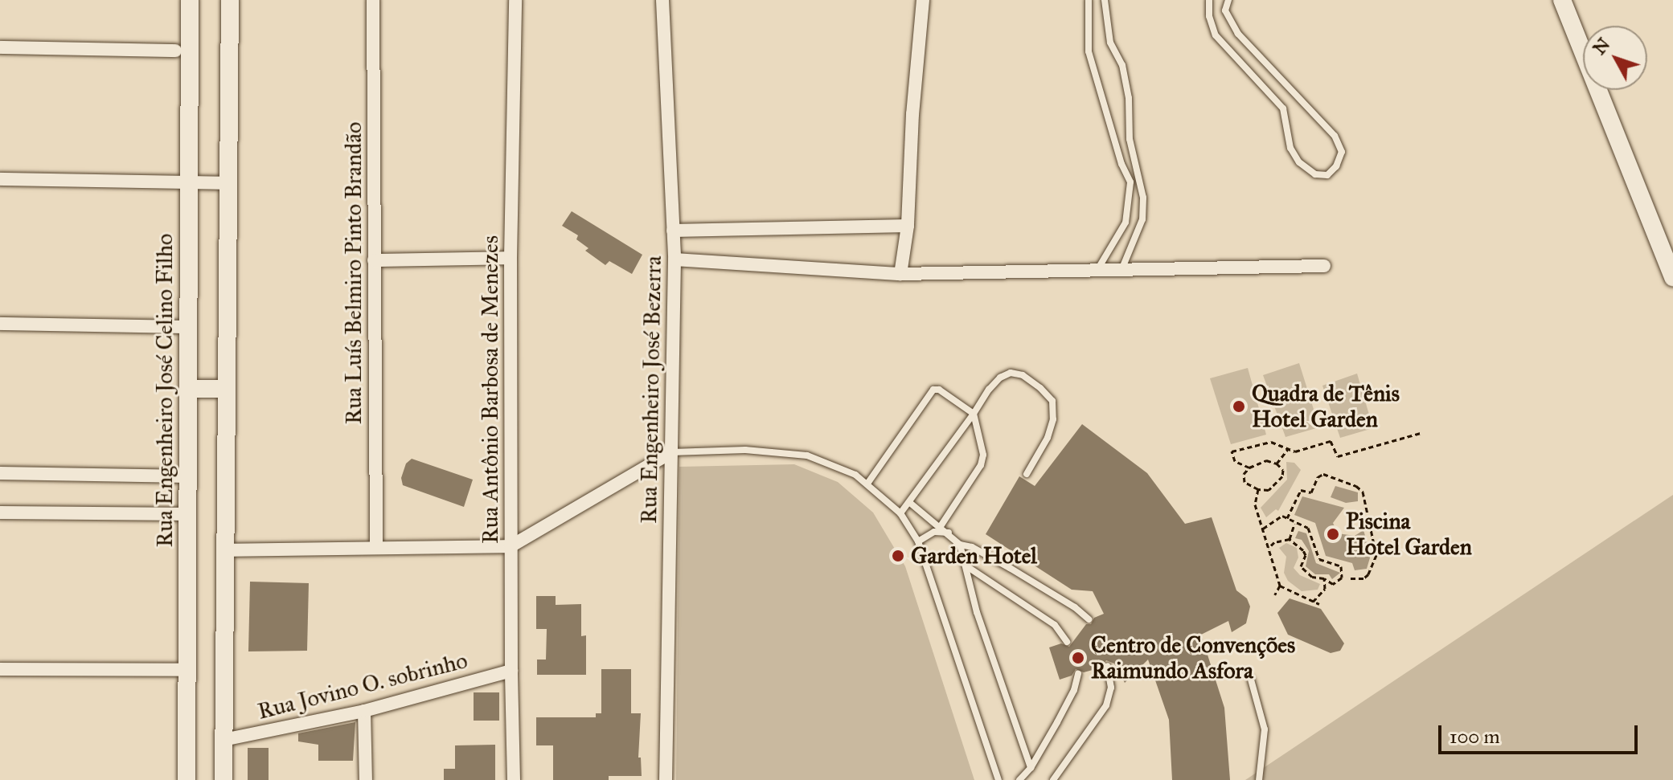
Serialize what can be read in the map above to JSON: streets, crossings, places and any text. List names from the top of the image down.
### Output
{
  "streets": {
    "street": [
      "Rua Luís Belmiro Pinto Brandão",
      "Rua Antônio Barbosa de Menezes",
      "Rua Engenheiro José Bezerra",
      "Rua Engenheiro José Celino Filho",
      "Rua Jovino O. sobrinho"
    ]
  },
  "crossings": [
    ["Rua Antônio Barbosa de Menezes", "Rua Jovino O. sobrinho"]
  ],
  "places": [
    "Quadra de Tênis Hotel Garden",
    "Piscina Hotel Garden",
    "Garden Hotel",
    "Centro de Convenções Raimundo Asfora"
  ],
  "scale_bar": "100 m",
  "north": "top left"
}
